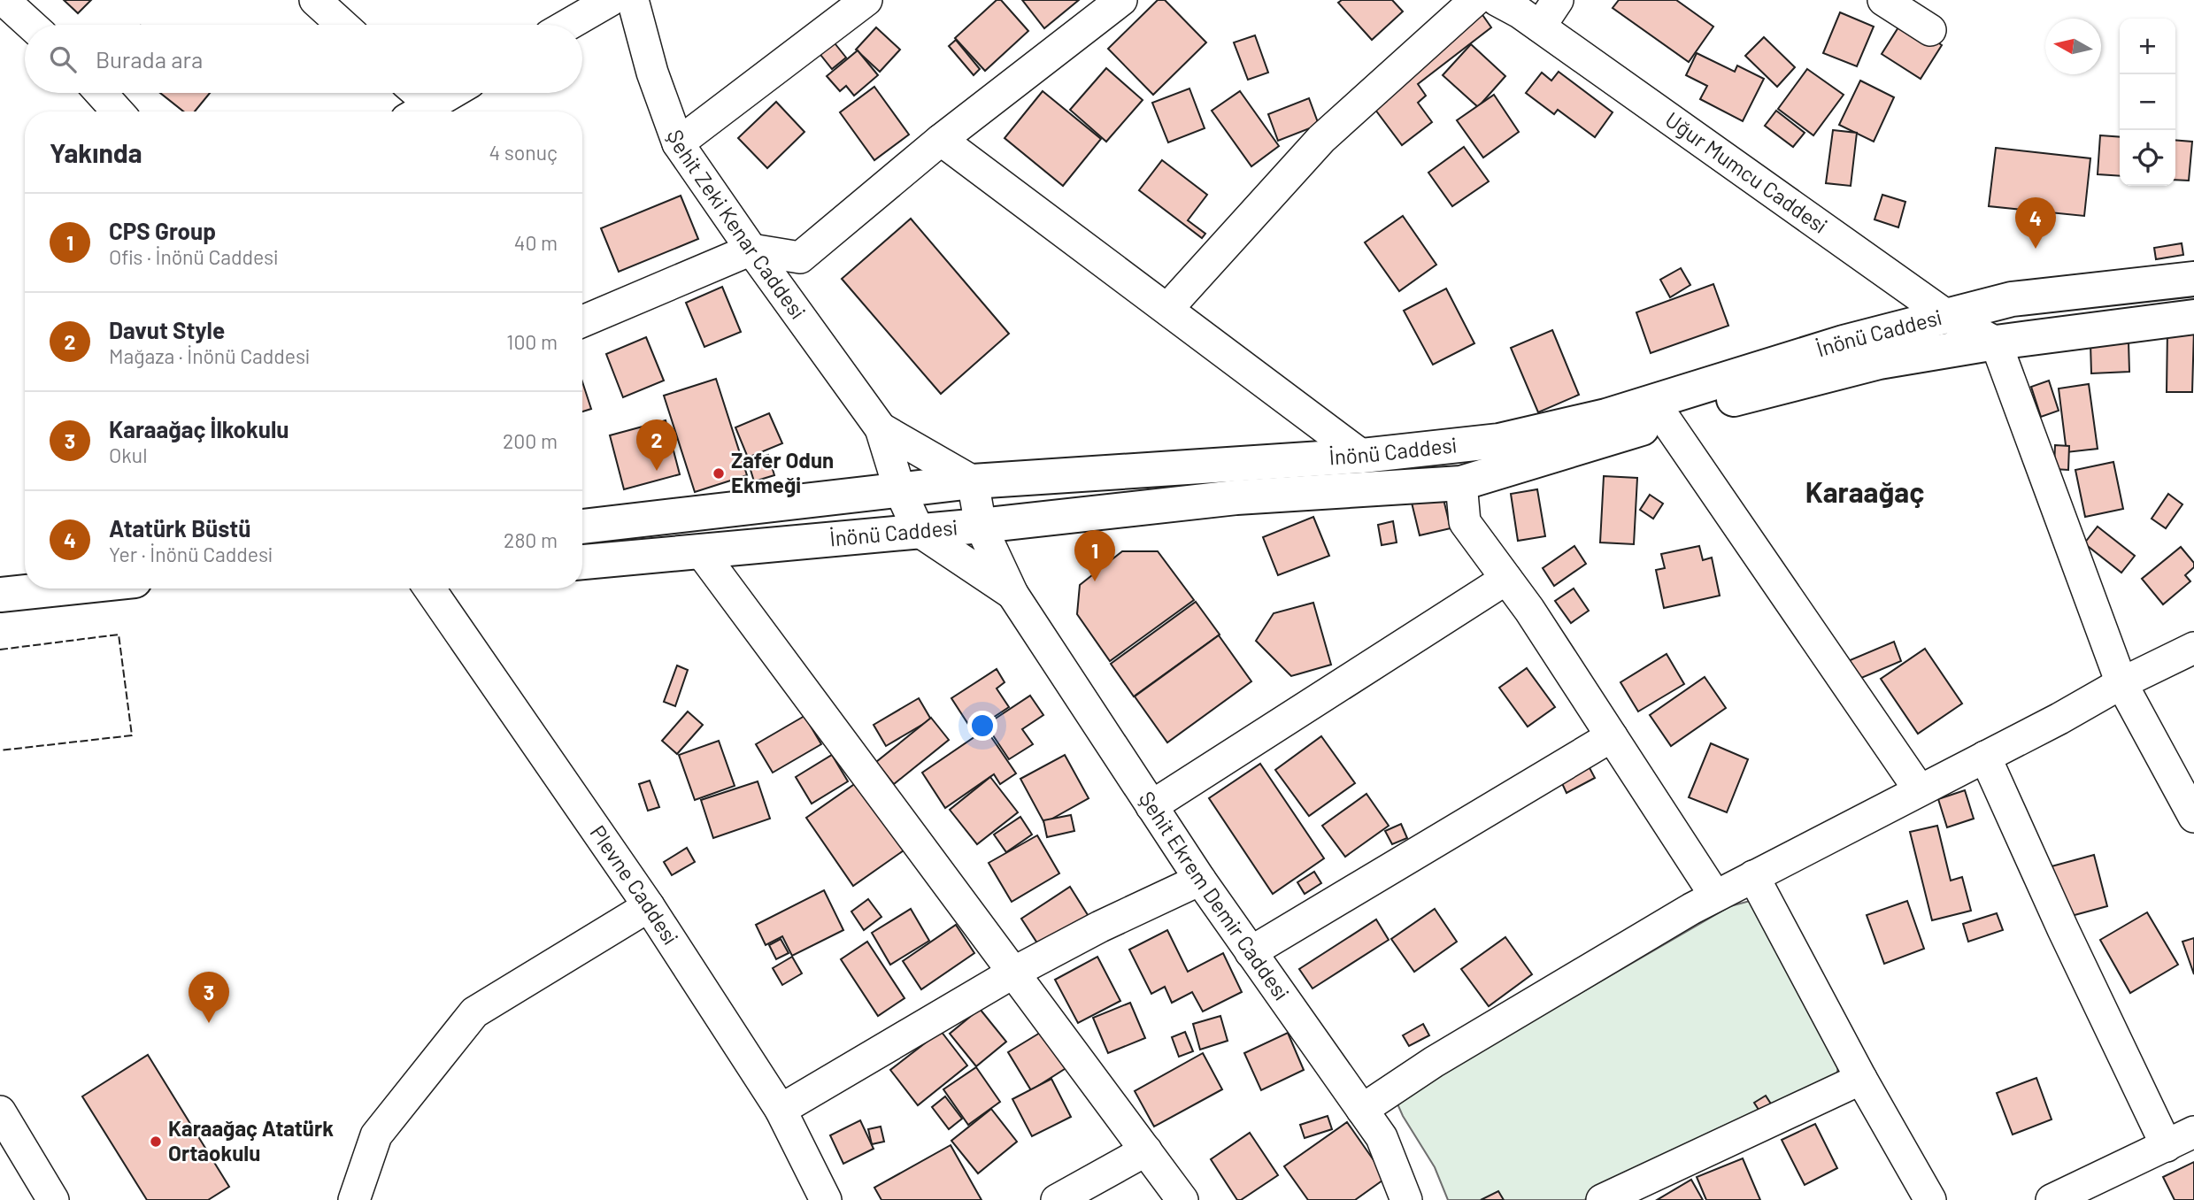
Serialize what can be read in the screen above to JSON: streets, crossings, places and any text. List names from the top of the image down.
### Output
{
  "streets": {
    "main road": ["İnönü Caddesi"],
    "street": [
      "Uğur Mumcu Caddesi",
      "Şehit Zeki Kenar Caddesi",
      "Plevne Caddesi",
      "Şehit Ekrem Demir Caddesi"
    ]
  },
  "crossings": [
    ["Uğur Mumcu Caddesi", "İnönü Caddesi"]
  ],
  "districts": ["Karaağaç"],
  "places": ["Zafer Odun Ekmeği", "Karaağaç Atatürk Ortaokulu"],
  "north": "left",
  "page": {
    "map_buttons": ["+", "−"],
    "search": "Burada ara",
    "heading": ["Yakında", "4 sonuç"],
    "list": [
      {
        "mark": "1",
        "name": "CPS Group",
        "note": "Ofis · İnönü Caddesi",
        "value": "40 m"
      },
      {
        "mark": "2",
        "name": "Davut Style",
        "note": "Mağaza · İnönü Caddesi",
        "value": "100 m"
      },
      {
        "mark": "3",
        "name": "Karaağaç İlkokulu",
        "note": "Okul",
        "value": "200 m"
      },
      {
        "mark": "4",
        "name": "Atatürk Büstü",
        "note": "Yer · İnönü Caddesi",
        "value": "280 m"
      }
    ],
    "pins": [
      "4",
      "2",
      "1",
      "3"
    ]
  }
}
